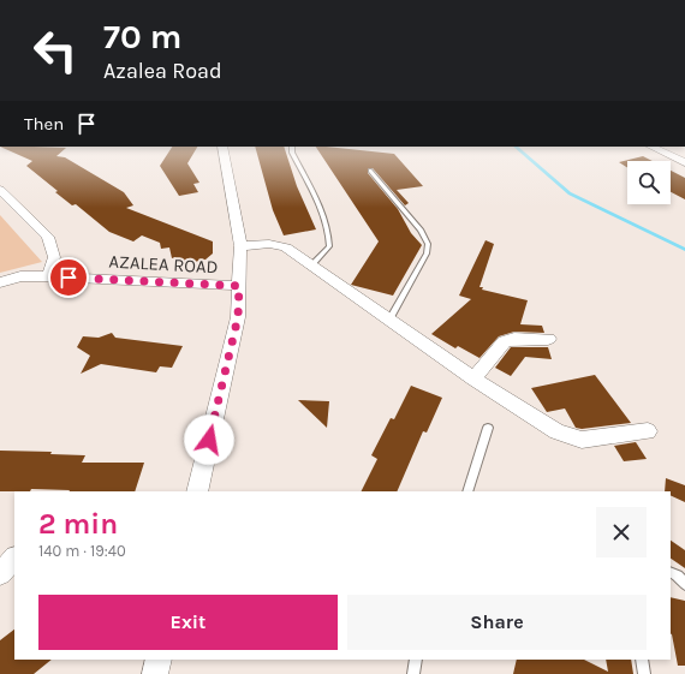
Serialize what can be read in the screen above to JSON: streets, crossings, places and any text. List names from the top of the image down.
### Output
{
  "streets": {
    "street": ["AZALEA ROAD"]
  },
  "page": {
    "turn": ["70 m", "Azalea Road"],
    "then": "Then",
    "heading": ["2 min", "140 m · 19:40"],
    "buttons": ["Exit", "Share"]
  }
}
